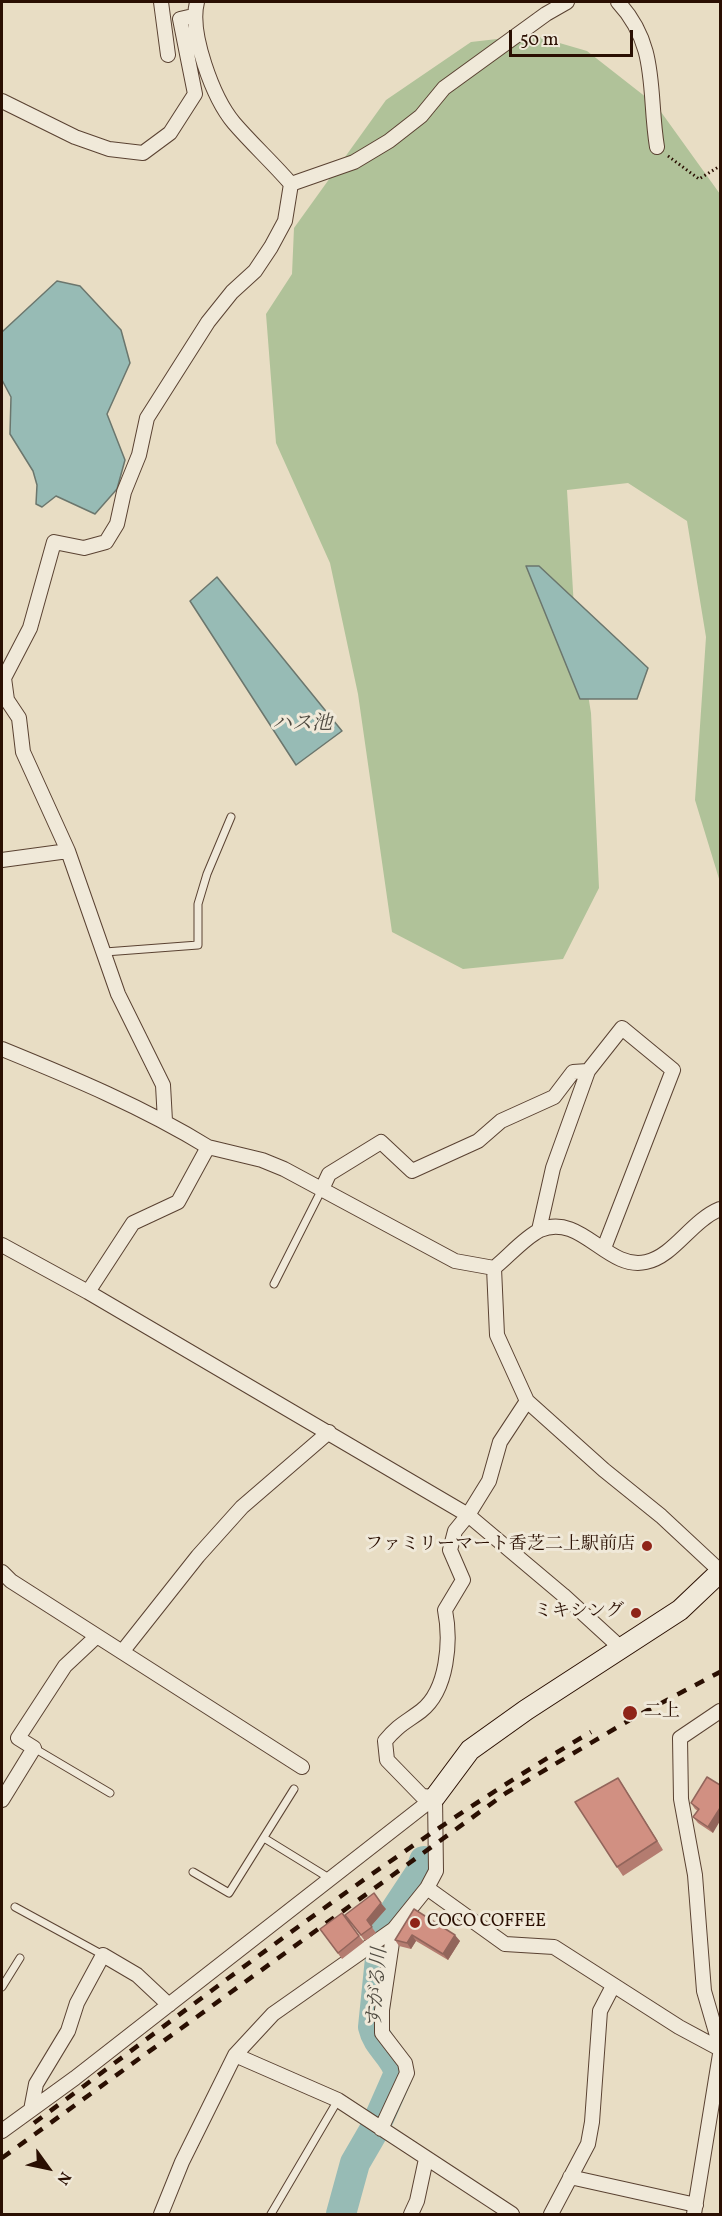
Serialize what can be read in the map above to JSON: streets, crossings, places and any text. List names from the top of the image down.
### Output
{
  "water": ["ハス池", "すがる川"],
  "places": [
    "ファミリーマート香芝二上駅前店",
    "ミキシング",
    "二上",
    "COCO COFFEE"
  ],
  "scale_bar": "50 m",
  "north": "bottom right"
}
